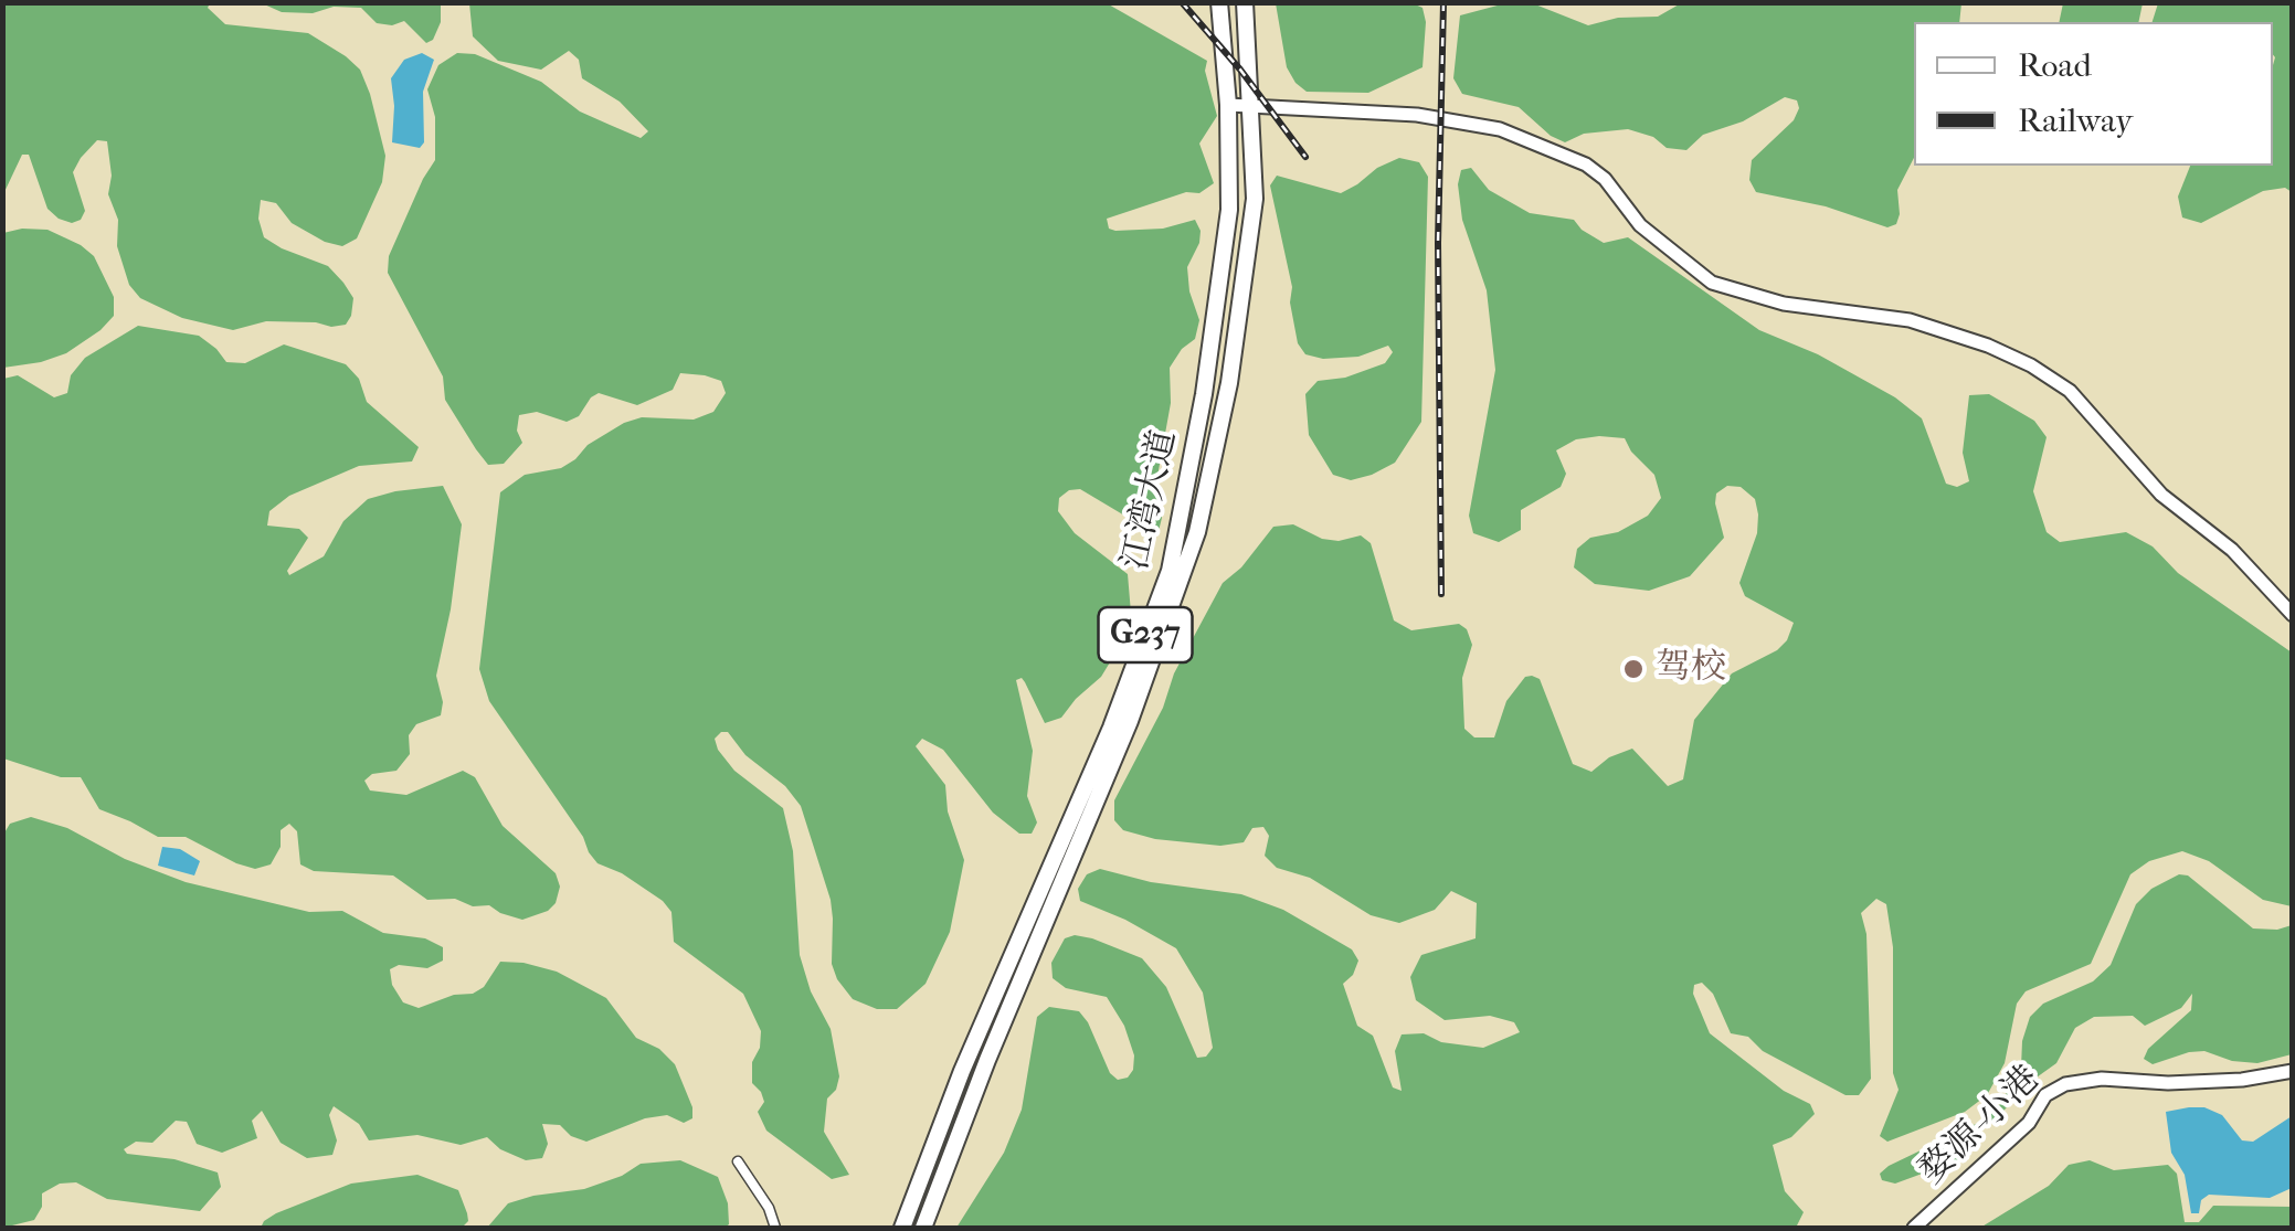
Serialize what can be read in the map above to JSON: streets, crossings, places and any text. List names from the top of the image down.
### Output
{
  "streets": {
    "highway": ["江湾大道", "G237"],
    "main road": ["婺源-小港"]
  },
  "places": ["驾校"],
  "legend": ["Road", "Railway"]
}
